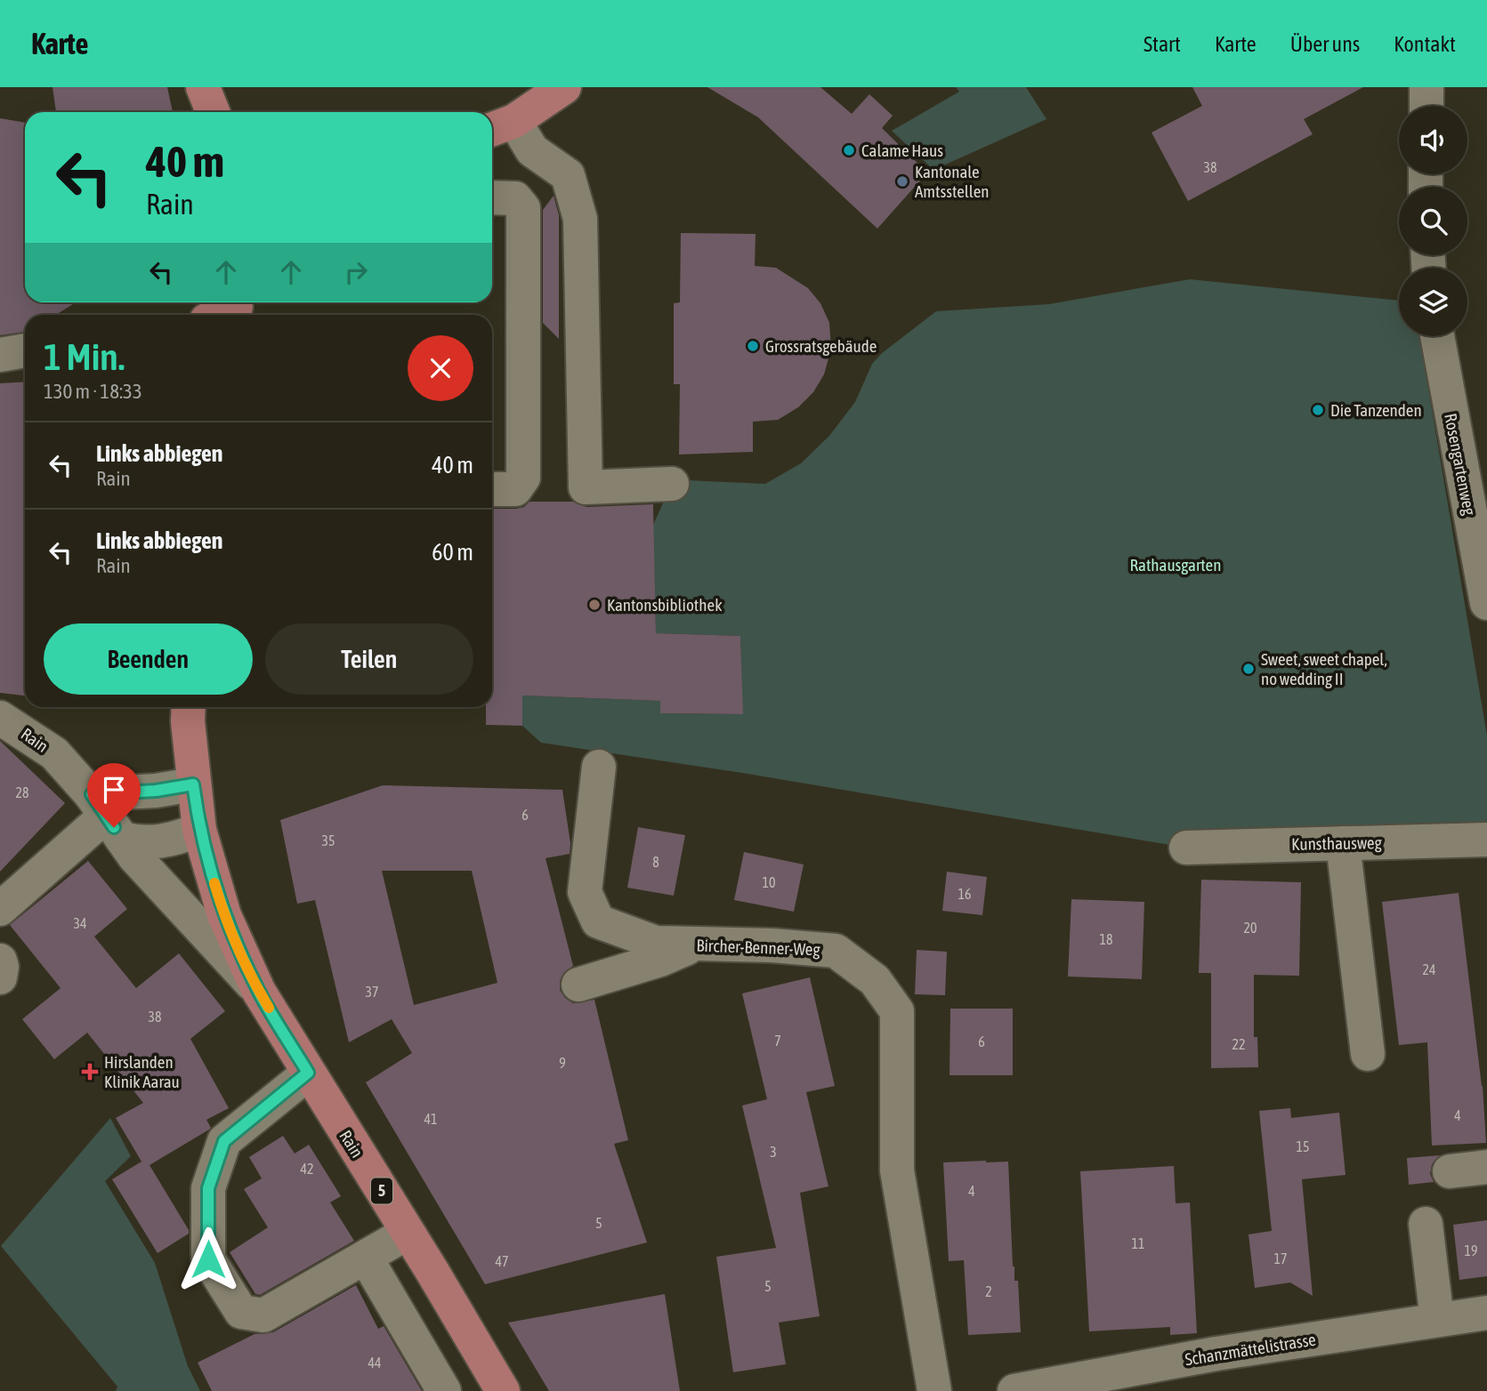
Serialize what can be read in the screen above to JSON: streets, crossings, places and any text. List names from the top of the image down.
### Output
{
  "streets": {
    "main road": ["Rain", "5"],
    "street": [
      "Rosengartenweg",
      "Kunsthausweg",
      "Bircher-Benner-Weg",
      "Schanzmättelistrasse"
    ]
  },
  "crossings": [
    ["Rain", "5"]
  ],
  "parks": ["Rathausgarten"],
  "places": {
    "other": [
      "Calame Haus",
      "Kantonale Amtsstellen",
      "Grossratsgebäude",
      "Die Tanzenden",
      "Kantonsbibliothek",
      "Sweet, sweet chapel, no wedding II"
    ],
    "health": ["Hirslanden Klinik Aarau"]
  },
  "house_numbers": [
    "38",
    "28",
    "6",
    "35",
    "8",
    "10",
    "16",
    "34",
    "20",
    "18",
    "24",
    "37",
    "38",
    "7",
    "6",
    "22",
    "9",
    "4",
    "41",
    "15",
    "3",
    "42",
    "4",
    "5",
    "11",
    "19",
    "17",
    "47",
    "5",
    "2",
    "44"
  ],
  "page": {
    "header": "Karte",
    "nav": [
      "Start",
      "Karte",
      "Über uns",
      "Kontakt"
    ],
    "turn": ["40 m", "Rain"],
    "heading": ["1 Min.", "130 m · 18:33"],
    "list": [
      {
        "name": "Links abbiegen",
        "note": "Rain",
        "value": "40 m"
      },
      {
        "name": "Links abbiegen",
        "note": "Rain",
        "value": "60 m"
      }
    ],
    "buttons": ["Beenden", "Teilen"]
  }
}
